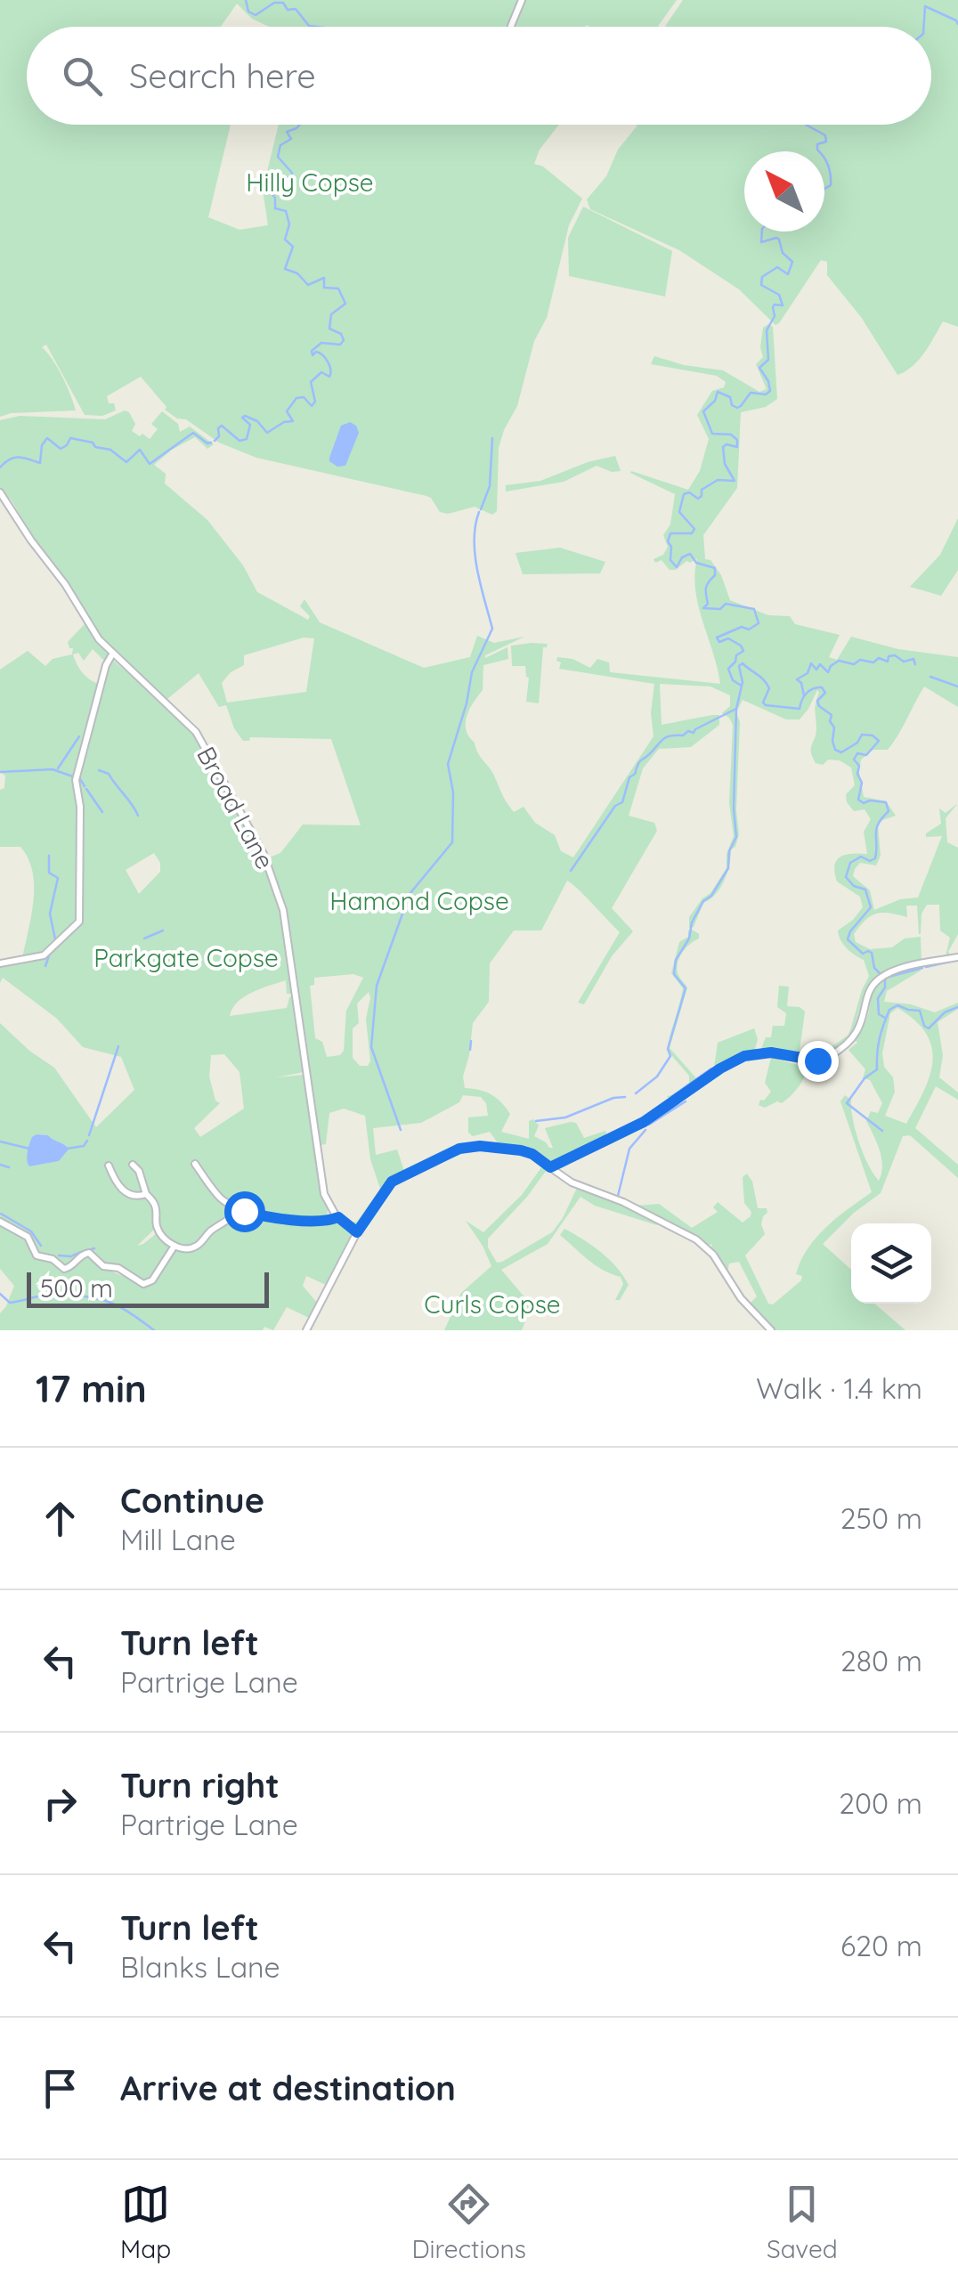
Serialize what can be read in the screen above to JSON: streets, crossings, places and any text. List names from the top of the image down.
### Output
{
  "streets": {
    "street": ["Broad Lane"]
  },
  "parks": [
    "Hilly Copse",
    "Hamond Copse",
    "Parkgate Copse",
    "Curls Copse"
  ],
  "scale_bar": "500 m",
  "north": "top left",
  "page": {
    "search": "Search here",
    "scale": "500 m",
    "heading": ["17 min", "Walk · 1.4 km"],
    "list": [
      ["Continue", "Mill Lane", "250 m"],
      ["Turn left", "Partrige Lane", "280 m"],
      ["Turn right", "Partrige Lane", "200 m"],
      ["Turn left", "Blanks Lane", "620 m"],
      "Arrive at destination"
    ],
    "nav": ["Map", "Directions", "Saved"]
  }
}
